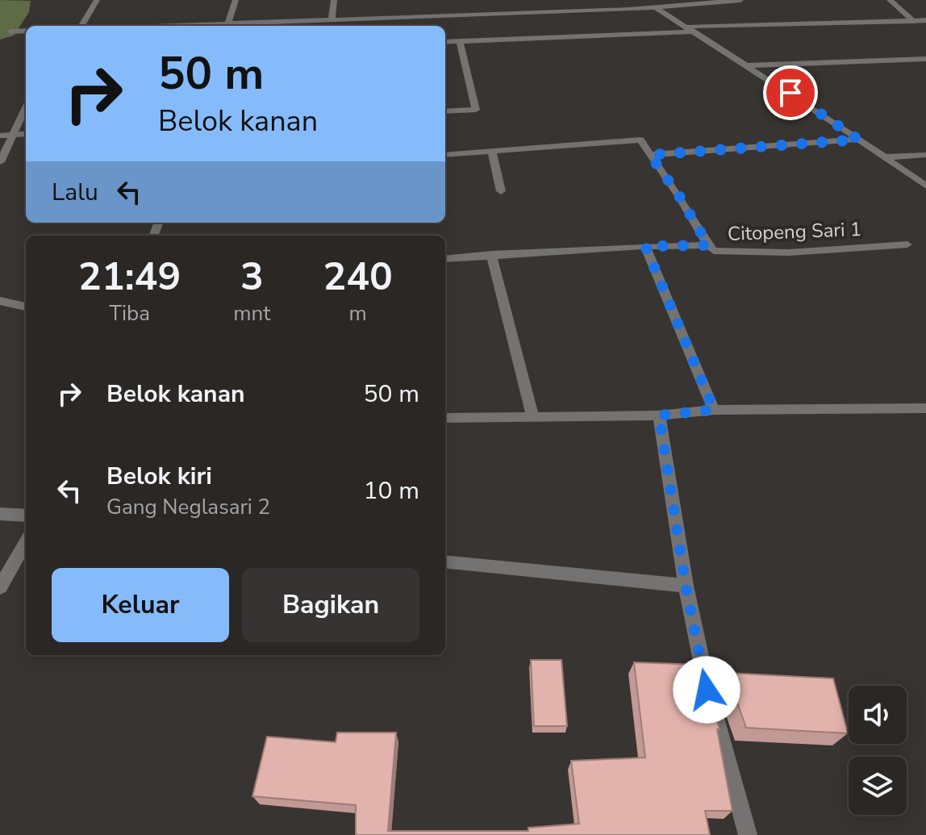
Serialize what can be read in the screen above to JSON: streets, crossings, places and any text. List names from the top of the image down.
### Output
{
  "streets": {
    "street": ["Citopeng Sari 1"]
  },
  "page": {
    "turn": ["50 m", "Belok kanan"],
    "then": "Lalu",
    "eta": [
      "21:49",
      "Tiba",
      "3",
      "mnt",
      "240",
      "m"
    ],
    "list": [
      {
        "name": "Belok kanan",
        "value": "50 m"
      },
      {
        "name": "Belok kiri",
        "note": "Gang Neglasari 2",
        "value": "10 m"
      }
    ],
    "buttons": ["Keluar", "Bagikan"]
  }
}
